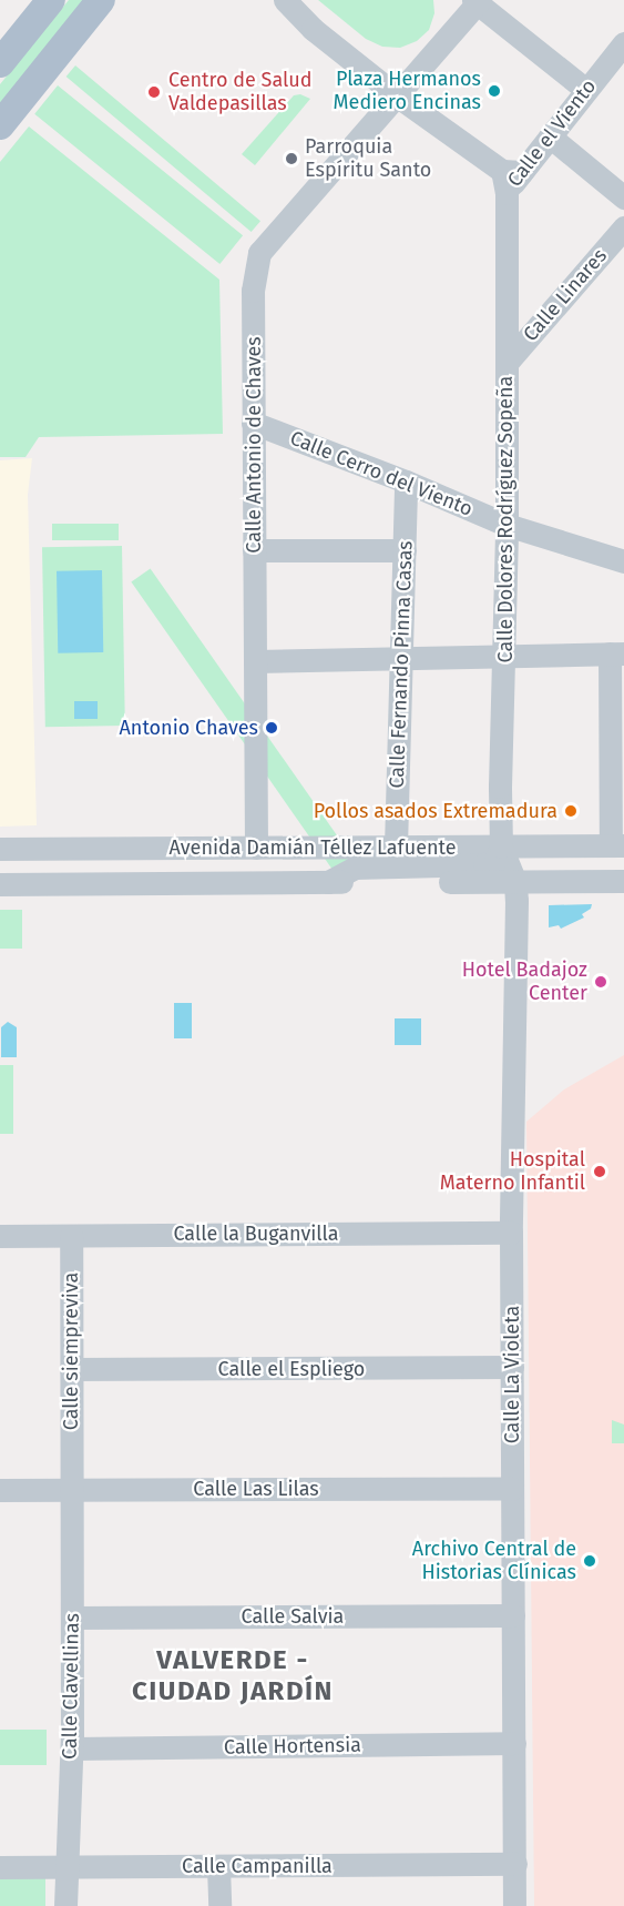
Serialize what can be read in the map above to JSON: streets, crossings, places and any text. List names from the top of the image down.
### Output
{
  "streets": {
    "street": [
      "Calle el Viento",
      "Calle Linares",
      "Calle Antonio de Chaves",
      "Calle Cerro del Viento",
      "Calle Dolores Rodríguez Sopeña",
      "Calle Fernando Pinna Casas",
      "Avenida Damián Téllez Lafuente",
      "Calle la Buganvilla",
      "Calle siempreviva",
      "Calle el Espliego",
      "Calle La Violeta",
      "Calle Las Lilas",
      "Calle Salvia",
      "Calle Clavellinas",
      "Calle Hortensia",
      "Calle Campanilla"
    ]
  },
  "crossings": [
    ["Calle el Viento", "Calle Dolores Rodríguez Sopeña"],
    ["Calle Linares", "Calle Dolores Rodríguez Sopeña"],
    ["Calle Antonio de Chaves", "Calle Cerro del Viento"],
    ["Calle Antonio de Chaves", "Avenida Damián Téllez Lafuente"],
    ["Calle Cerro del Viento", "Calle Dolores Rodríguez Sopeña"],
    ["Calle Cerro del Viento", "Calle Fernando Pinna Casas"],
    ["Calle Dolores Rodríguez Sopeña", "Avenida Damián Téllez Lafuente"],
    ["Calle Dolores Rodríguez Sopeña", "Calle La Violeta"],
    ["Calle Fernando Pinna Casas", "Avenida Damián Téllez Lafuente"],
    ["Avenida Damián Téllez Lafuente", "Calle La Violeta"],
    ["Calle la Buganvilla", "Calle siempreviva"],
    ["Calle la Buganvilla", "Calle La Violeta"],
    ["Calle siempreviva", "Calle el Espliego"],
    ["Calle siempreviva", "Calle Clavellinas"],
    ["Calle el Espliego", "Calle La Violeta"],
    ["Calle La Violeta", "Calle Las Lilas"],
    ["Calle La Violeta", "Calle Salvia"],
    ["Calle La Violeta", "Calle Hortensia"],
    ["Calle La Violeta", "Calle Campanilla"],
    ["Calle Las Lilas", "Calle Clavellinas"],
    ["Calle Salvia", "Calle Clavellinas"],
    ["Calle Clavellinas", "Calle Hortensia"],
    ["Calle Clavellinas", "Calle Campanilla"]
  ],
  "districts": ["VALVERDE - CIUDAD JARDÍN"],
  "places": [
    "Plaza Hermanos Mediero Encinas",
    "Centro de Salud Valdepasillas",
    "Parroquia Espíritu Santo",
    "Antonio Chaves",
    "Pollos asados Extremadura",
    "Hotel Badajoz Center",
    "Hospital Materno Infantil",
    "Archivo Central de Historias Clínicas"
  ]
}
